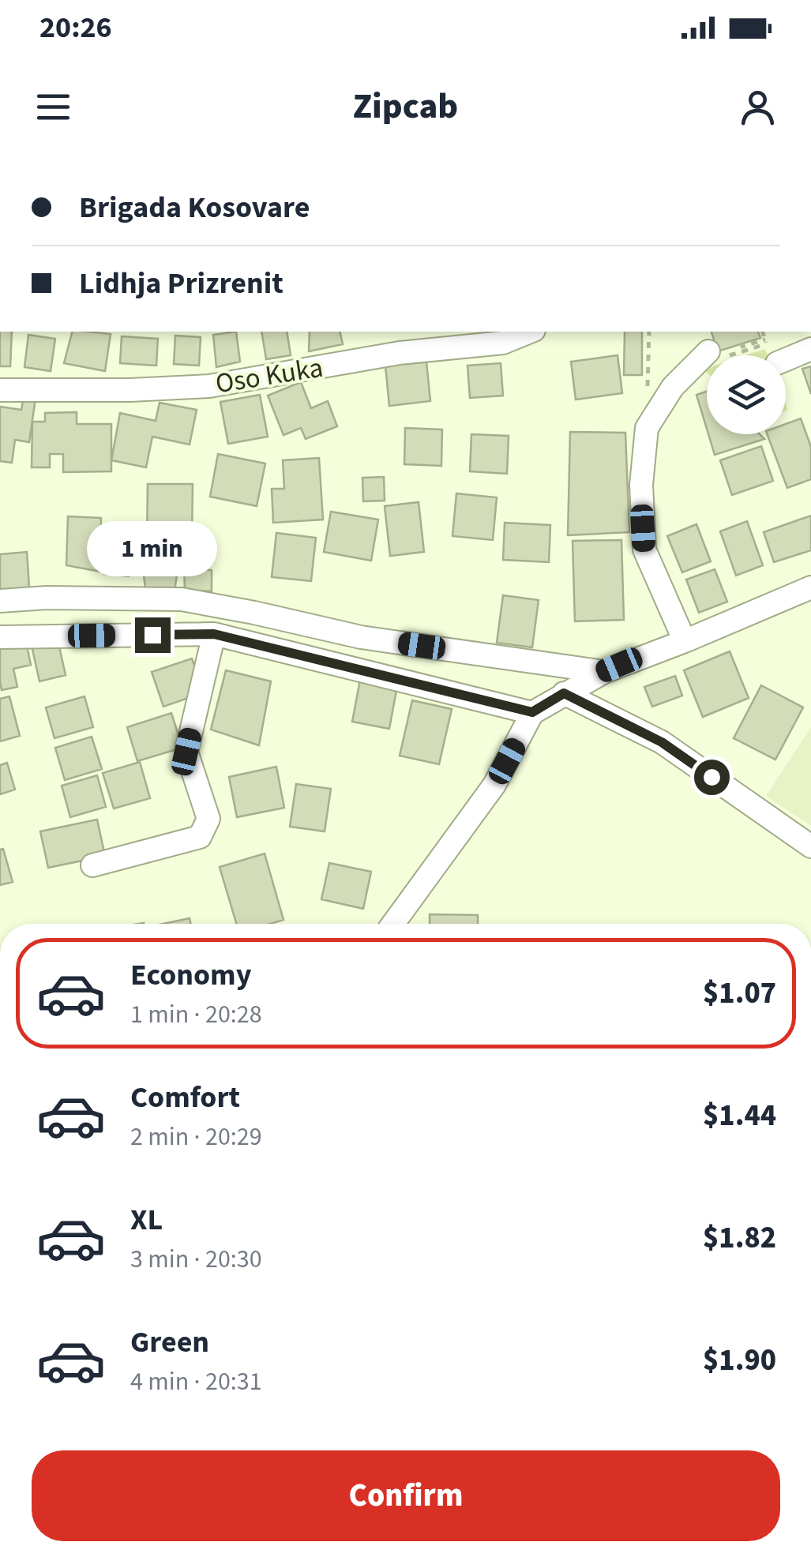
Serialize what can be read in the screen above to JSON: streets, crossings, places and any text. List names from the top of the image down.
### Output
{
  "streets": {
    "street": ["Oso Kuka"]
  },
  "page": {
    "status": "20:26",
    "header": "Zipcab",
    "banner": ["Brigada Kosovare", "Lidhja Prizrenit"],
    "bubble": "1 min",
    "list": [
      {
        "name": "Economy",
        "note": "1 min · 20:28",
        "value": "$1.07"
      },
      {
        "name": "Comfort",
        "note": "2 min · 20:29",
        "value": "$1.44"
      },
      {
        "name": "XL",
        "note": "3 min · 20:30",
        "value": "$1.82"
      },
      {
        "name": "Green",
        "note": "4 min · 20:31",
        "value": "$1.90"
      }
    ],
    "buttons": "Confirm"
  }
}
